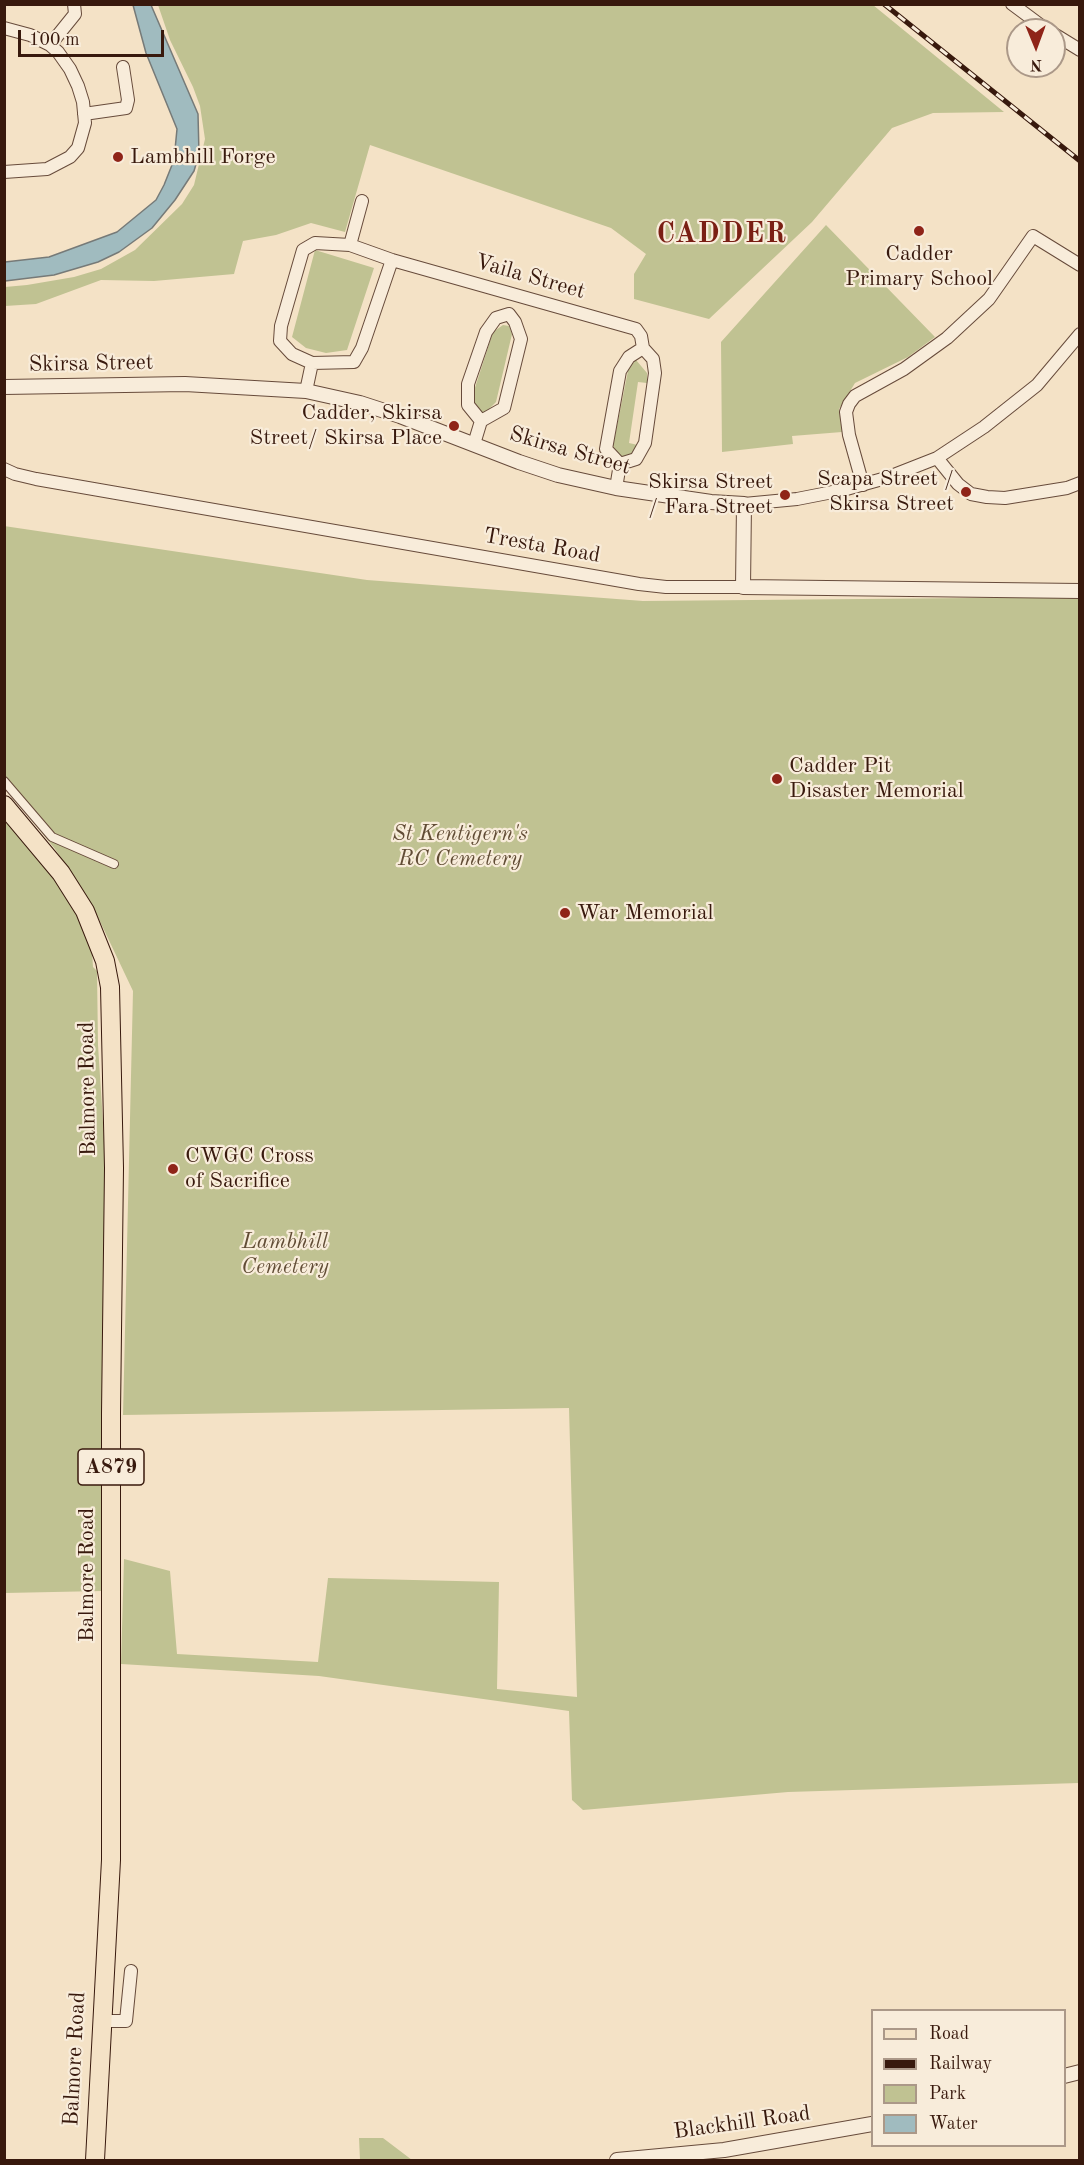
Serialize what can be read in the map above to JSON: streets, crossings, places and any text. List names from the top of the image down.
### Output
{
  "streets": {
    "main road": ["Balmore Road", "A879"],
    "street": [
      "Vaila Street",
      "Skirsa Street",
      "Tresta Road",
      "Blackhill Road"
    ]
  },
  "districts": ["CADDER"],
  "parks": ["St Kentigern's RC Cemetery", "Lambhill Cemetery"],
  "places": [
    "Lambhill Forge",
    "Cadder Primary School",
    "Cadder, Skirsa Street/ Skirsa Place",
    "Scapa Street / Skirsa Street",
    "Skirsa Street / Fara Street",
    "Cadder Pit Disaster Memorial",
    "War Memorial",
    "CWGC Cross of Sacrifice"
  ],
  "legend": [
    "Road",
    "Railway",
    "Park",
    "Water"
  ],
  "scale_bar": "100 m",
  "north": "bottom"
}
